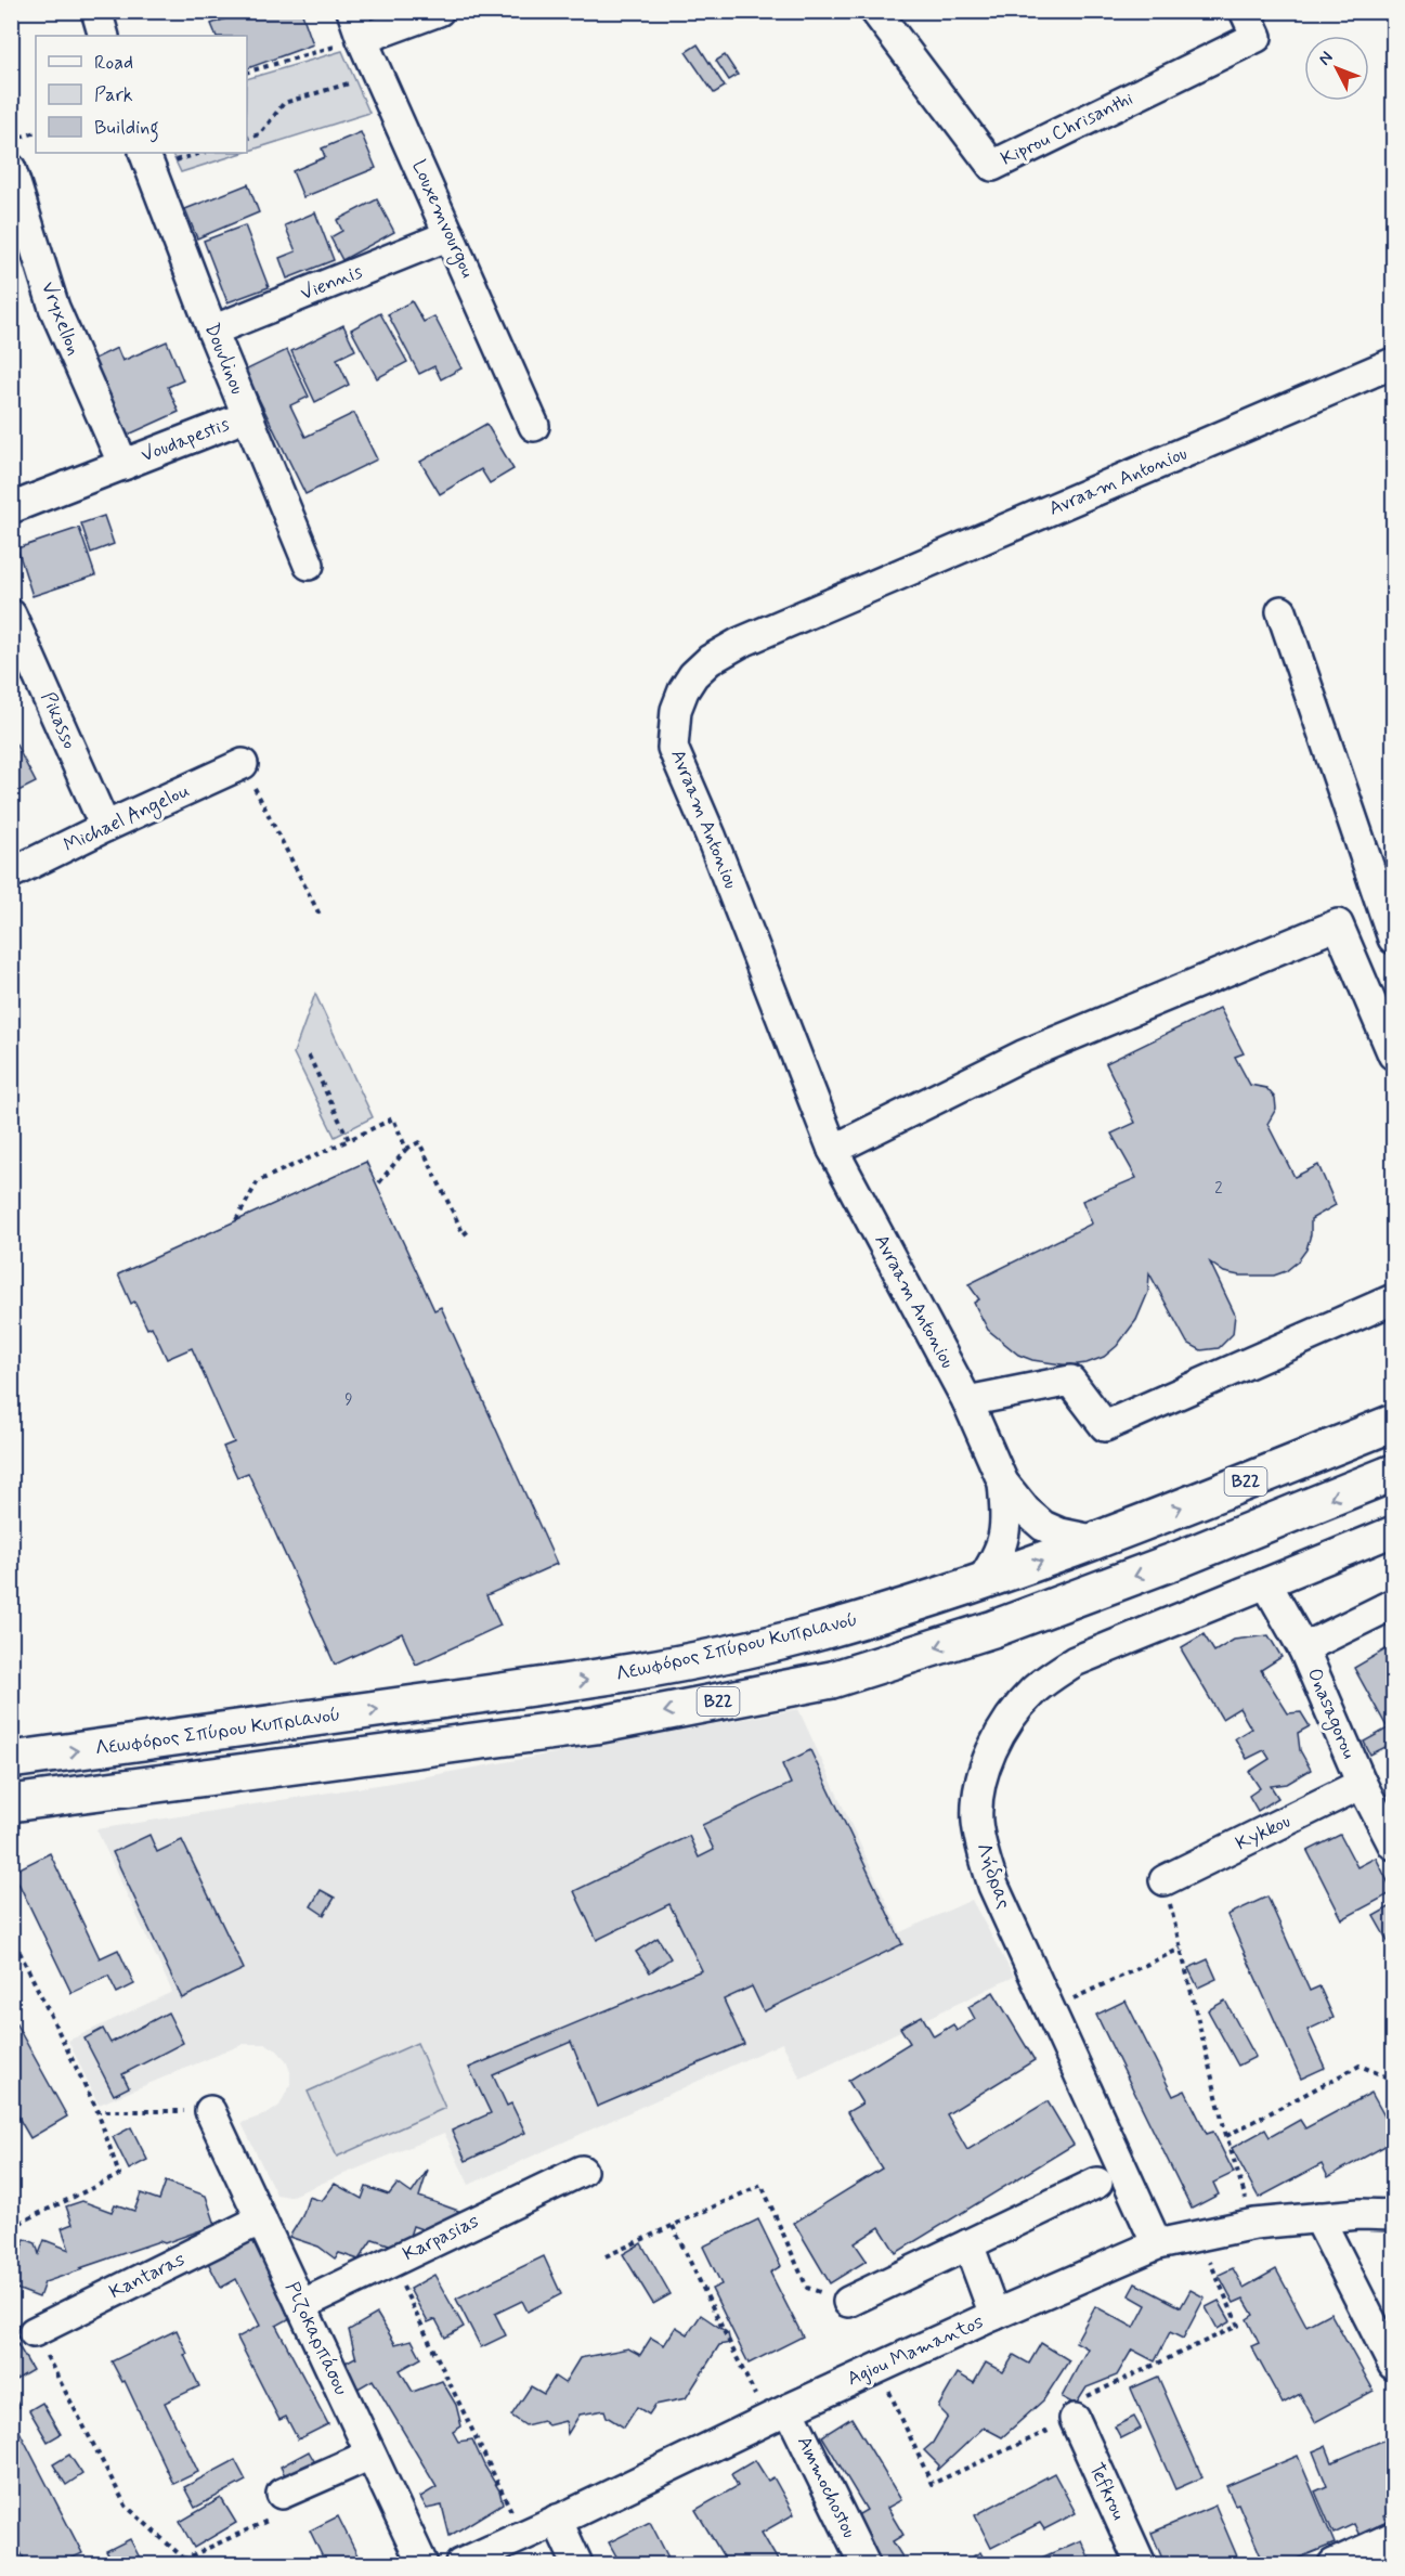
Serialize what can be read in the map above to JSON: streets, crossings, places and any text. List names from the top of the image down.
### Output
{
  "streets": {
    "main road": ["B22", "Λεωφόρος Σπύρου Κυπριανού"],
    "street": [
      "Kiprou Chrisanthi",
      "Louxemvourgou",
      "Viennis",
      "Vryxellon",
      "Douvlinou",
      "Voudapestis",
      "Avraam Antoniou",
      "Pikasso",
      "Michael Angelou",
      "Onasagorou",
      "Kykkou",
      "Λήδρας",
      "Karpasias",
      "Kantaras",
      "Ριζοκαρπάσου",
      "Agiou Mamantos",
      "Ammochostou",
      "Tefkrou"
    ]
  },
  "crossings": [
    ["Louxemvourgou", "Viennis"],
    ["Viennis", "Douvlinou"],
    ["Vryxellon", "Voudapestis"],
    ["Douvlinou", "Voudapestis"],
    ["Pikasso", "Michael Angelou"],
    ["Onasagorou", "Kykkou"],
    ["Onasagorou", "Λήδρας"],
    ["Λήδρας", "Agiou Mamantos"],
    ["Karpasias", "Ριζοκαρπάσου"],
    ["Kantaras", "Ριζοκαρπάσου"],
    ["Agiou Mamantos", "Ammochostou"]
  ],
  "house_numbers": ["2", "9"],
  "legend": ["Road", "Park", "Building"],
  "north": "top left"
}
